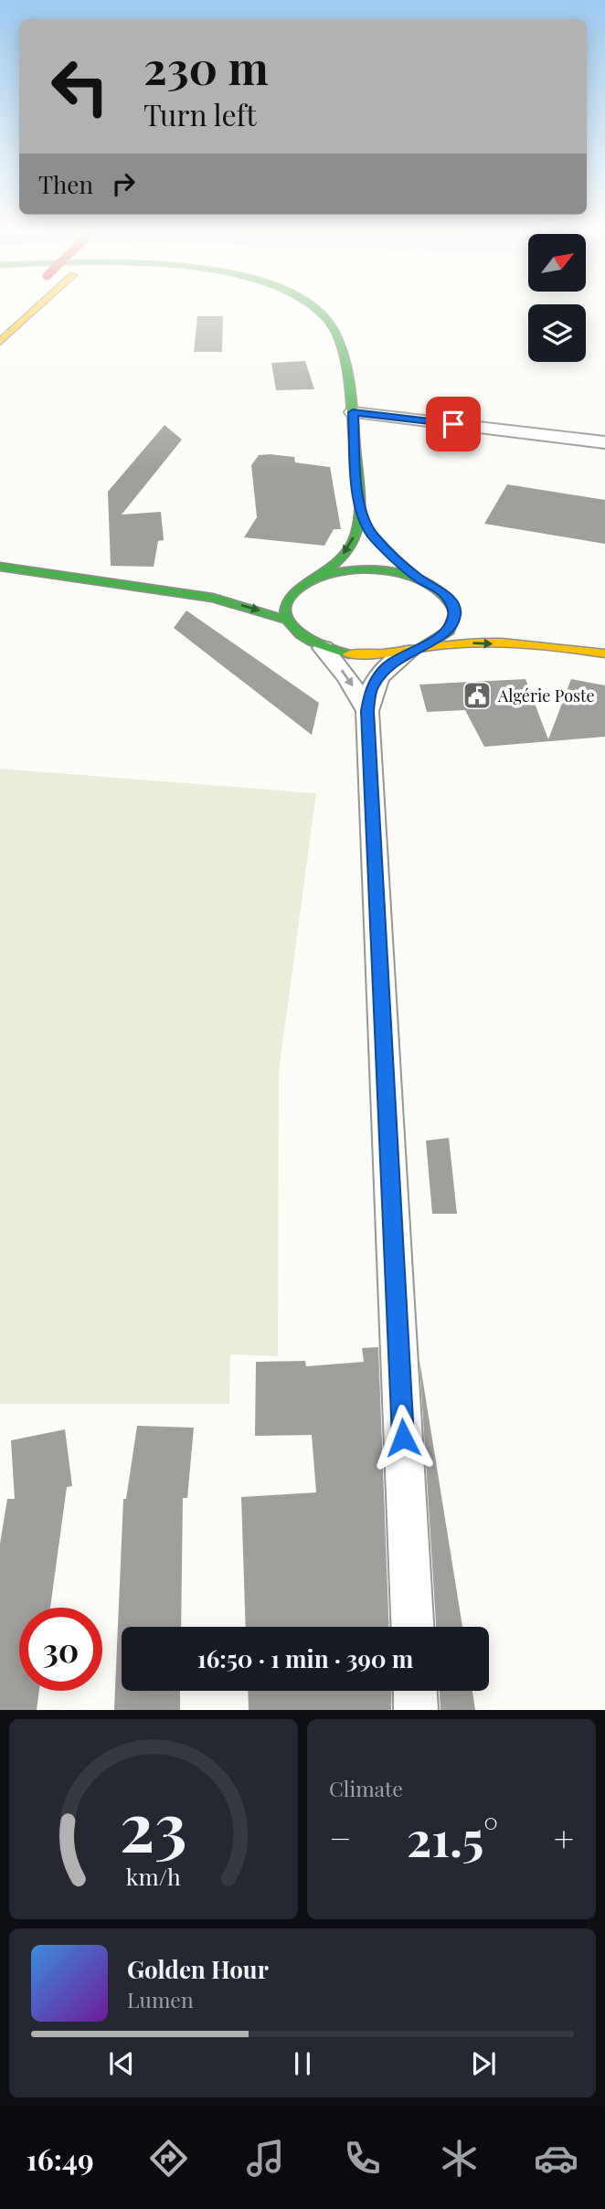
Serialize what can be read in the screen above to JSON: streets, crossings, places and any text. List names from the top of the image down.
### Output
{
  "places": {
    "public building": ["Algérie Poste"]
  },
  "north": "top right",
  "page": {
    "turn": ["230 m", "Turn left"],
    "then": "Then",
    "limit": "30",
    "trip": "16:50 · 1 min · 390 m",
    "tile": "Climate",
    "heat": ["−", "21.5°", "+"],
    "song": ["Golden Hour", "Lumen"],
    "tabs": "16:49",
    "gauge": ["23", "km/h"]
  }
}
